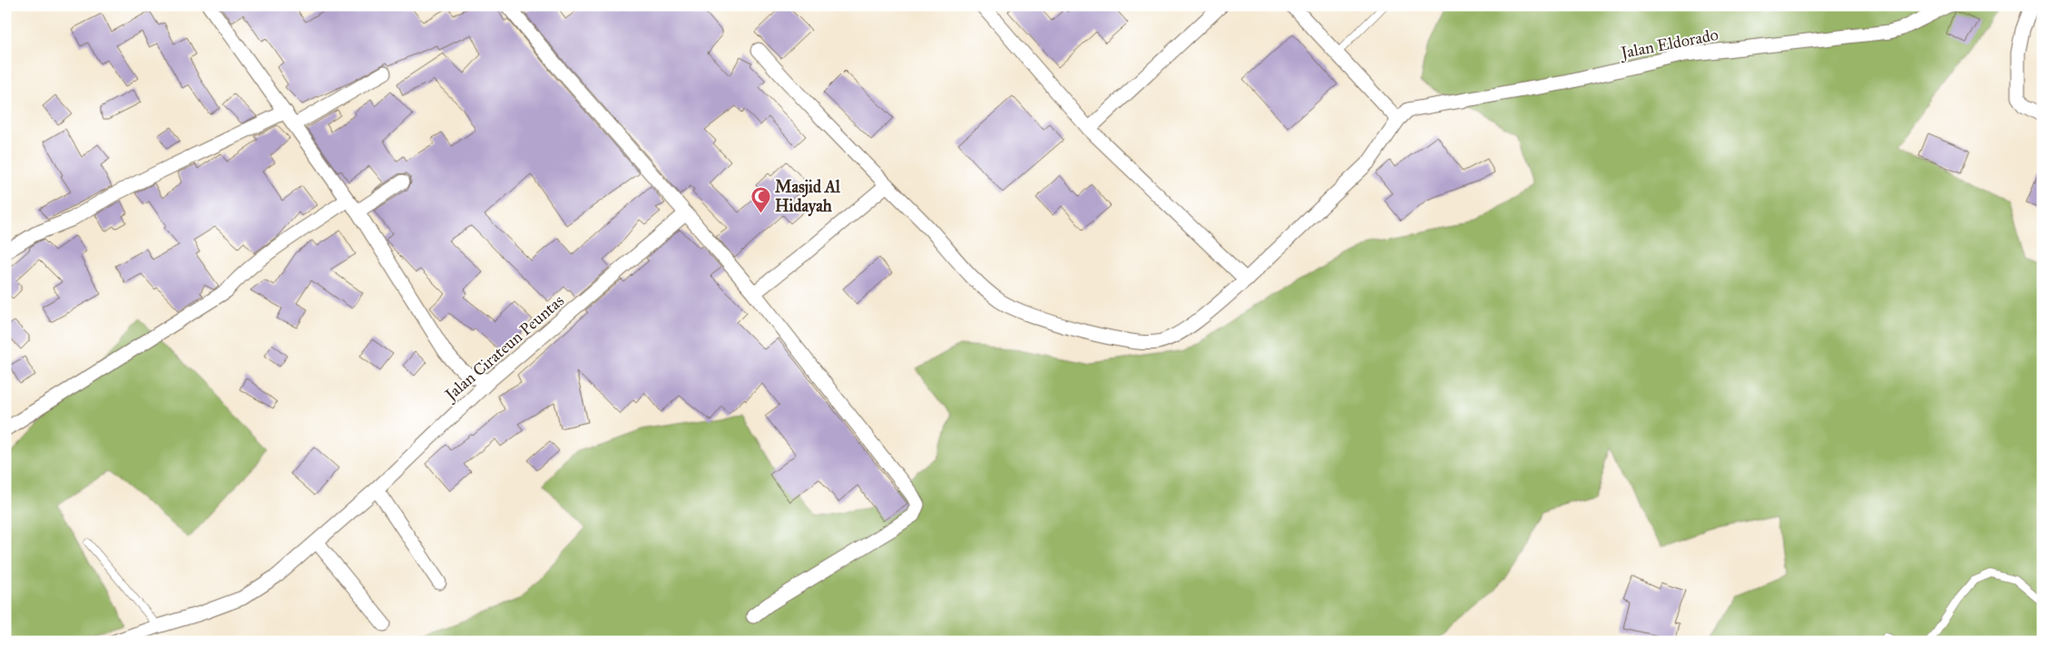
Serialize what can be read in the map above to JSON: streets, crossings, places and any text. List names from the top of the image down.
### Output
{
  "streets": {
    "street": ["Jalan Eldorado", "Jalan Cirateun Peuntas"]
  },
  "places": {
    "mosque": ["Masjid Al Hidayah"]
  }
}
